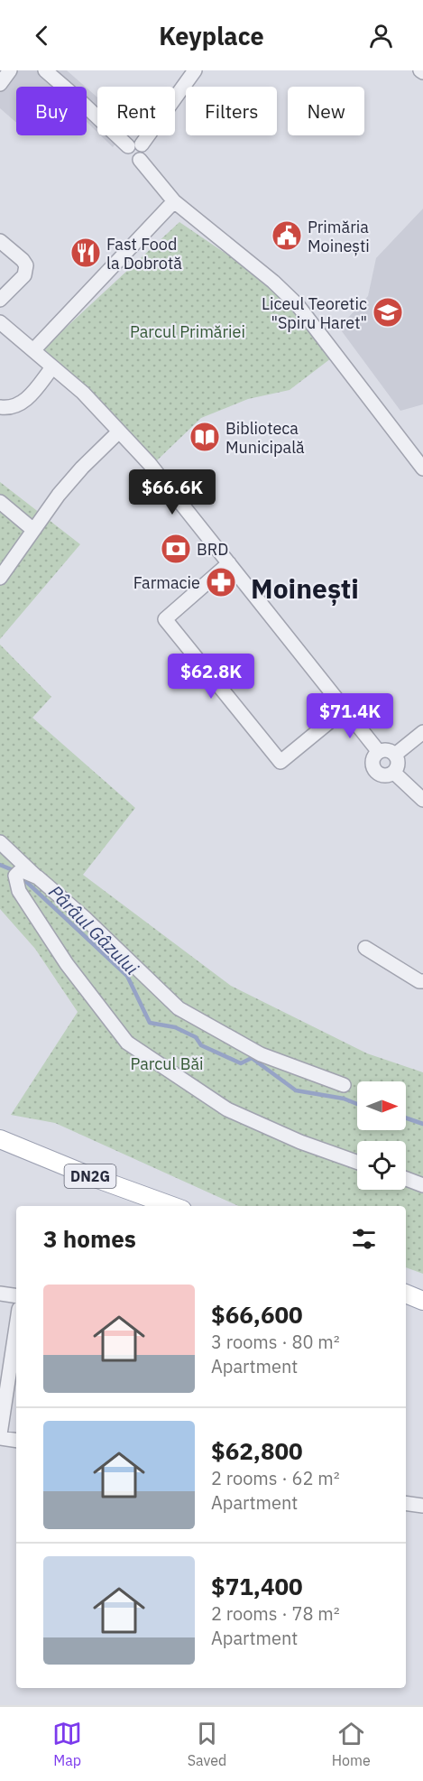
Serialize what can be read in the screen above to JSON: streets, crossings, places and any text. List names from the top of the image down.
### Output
{
  "streets": {
    "main road": ["DN2G"]
  },
  "districts": ["Moinești"],
  "water": ["Pârâul Gâzului"],
  "parks": ["Parcul Primăriei", "Parcul Băi"],
  "places": {
    "public building": ["Primăria Moinești"],
    "restaurant": ["Fast Food la Dobrotă"],
    "school or university": ["Liceul Teoretic \"Spiru Haret\""],
    "library": ["Biblioteca Municipală"],
    "bank": ["BRD"],
    "pharmacy": ["Farmacie"]
  },
  "north": "right",
  "page": {
    "header": "Keyplace",
    "chip": [
      "Buy",
      "Rent",
      "Filters",
      "New"
    ],
    "price": ["$66.6K", "$62.8K", "$71.4K"],
    "heading": "3 homes",
    "list": [
      {
        "name": "$66,600",
        "note": "3 rooms · 80 m² · Apartment"
      },
      {
        "name": "$62,800",
        "note": "2 rooms · 62 m² · Apartment"
      },
      {
        "name": "$71,400",
        "note": "2 rooms · 78 m² · Apartment"
      }
    ],
    "tabs": ["Map", "Saved", "Home"]
  }
}
